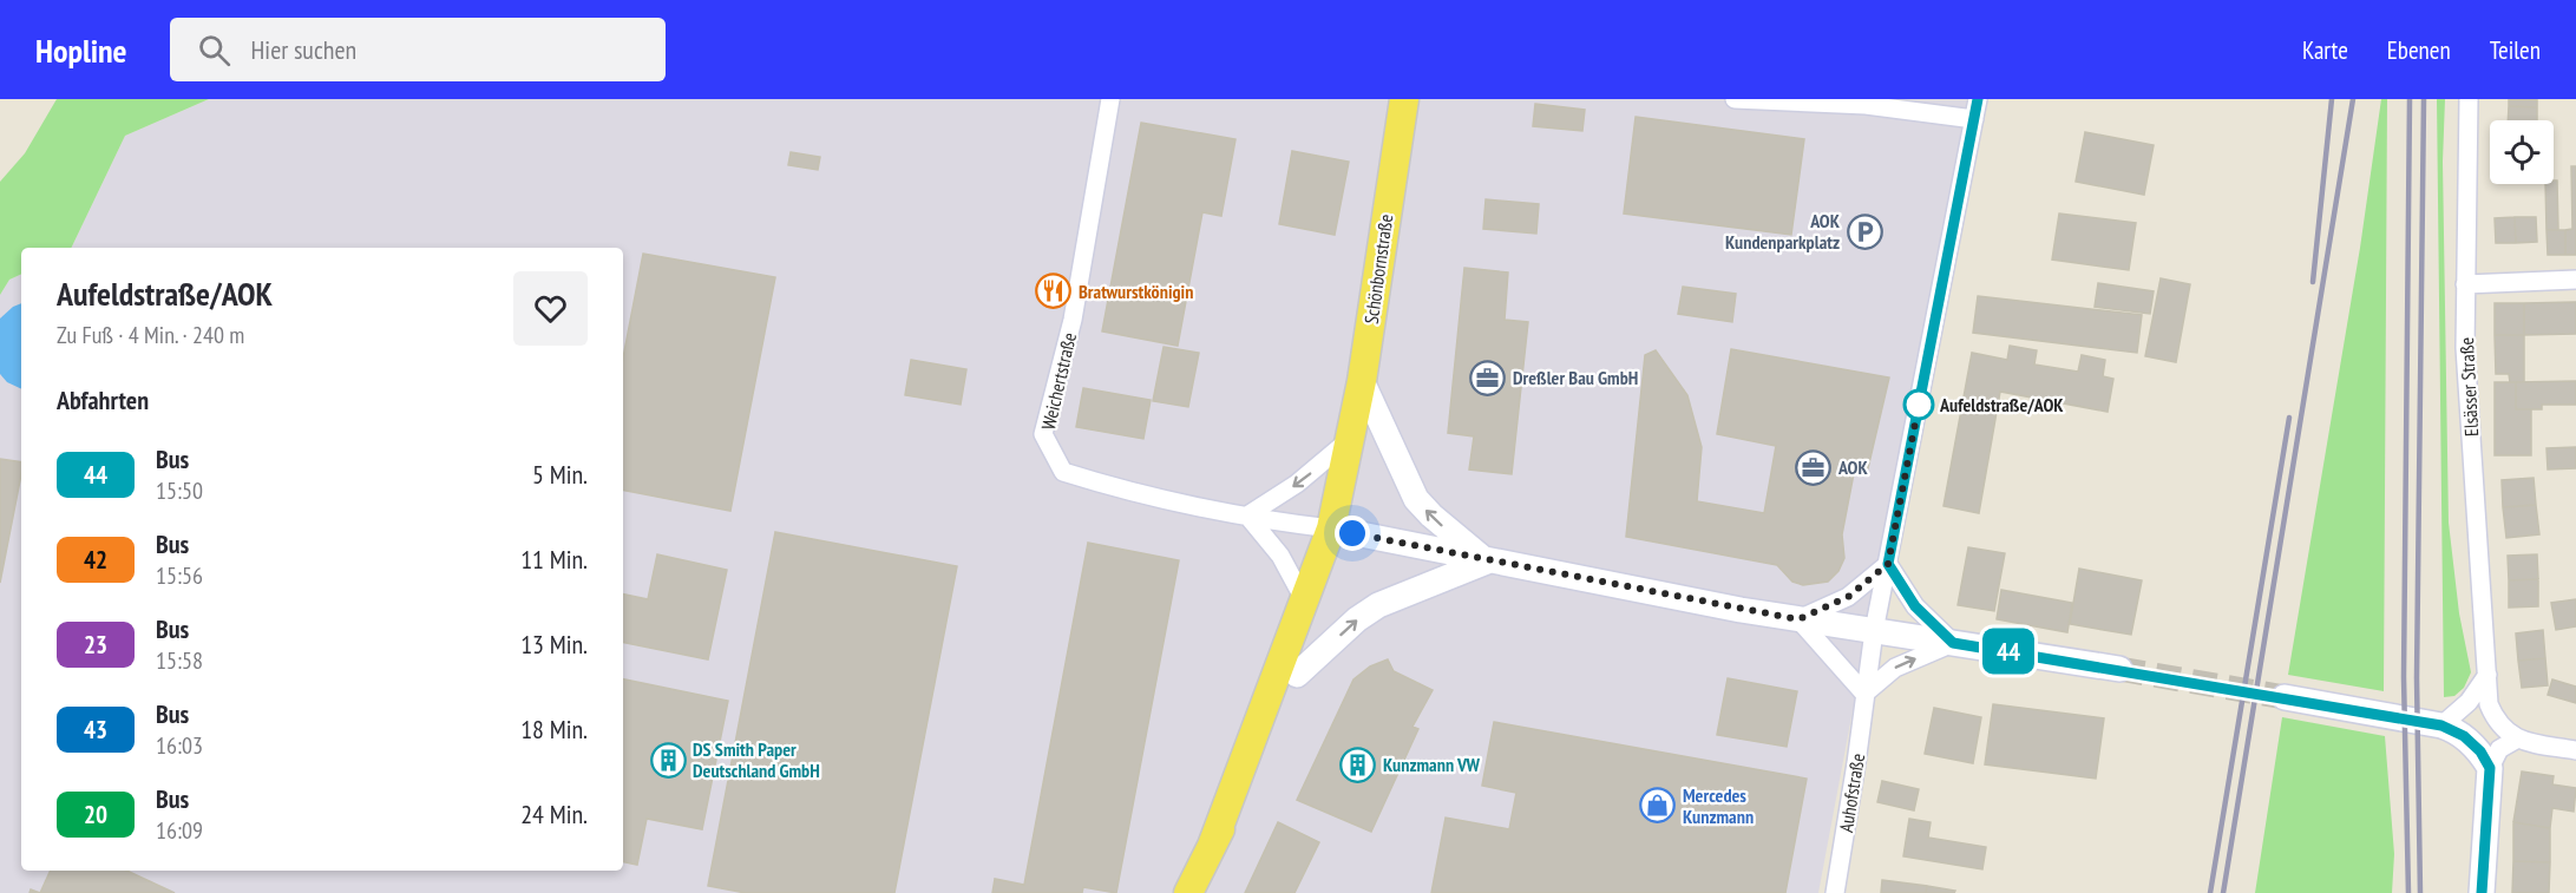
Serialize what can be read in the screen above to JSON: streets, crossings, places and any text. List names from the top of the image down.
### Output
{
  "streets": {
    "main road": ["Schönbornstraße", "Weichertstraße"],
    "street": ["Elsässer Straße", "Auhofstraße"]
  },
  "crossings": [
    ["Schönbornstraße", "Weichertstraße"],
    ["Weichertstraße", "Auhofstraße"]
  ],
  "places": {
    "parking": ["AOK Kundenparkplatz"],
    "restaurant": ["Bratwurstkönigin"],
    "office": ["Dreßler Bau GmbH", "AOK"],
    "other": ["Aufeldstraße/AOK"],
    "building": ["DS Smith Paper Deutschland GmbH", "Kunzmann VW"],
    "shop": ["Mercedes Kunzmann"]
  },
  "lines": ["bus line 44"],
  "page": {
    "header": "Hopline",
    "search": "Hier suchen",
    "nav": ["Karte", "Ebenen", "Teilen"],
    "on_map": "44",
    "heading": [
      ["Aufeldstraße/AOK", "Zu Fuß · 4 Min. · 240 m"],
      "Abfahrten"
    ],
    "list": [
      {
        "mark": "44",
        "name": "Bus",
        "note": "15:50",
        "value": "5 Min."
      },
      {
        "mark": "42",
        "name": "Bus",
        "note": "15:56",
        "value": "11 Min."
      },
      {
        "mark": "23",
        "name": "Bus",
        "note": "15:58",
        "value": "13 Min."
      },
      {
        "mark": "43",
        "name": "Bus",
        "note": "16:03",
        "value": "18 Min."
      },
      {
        "mark": "20",
        "name": "Bus",
        "note": "16:09",
        "value": "24 Min."
      }
    ]
  }
}
